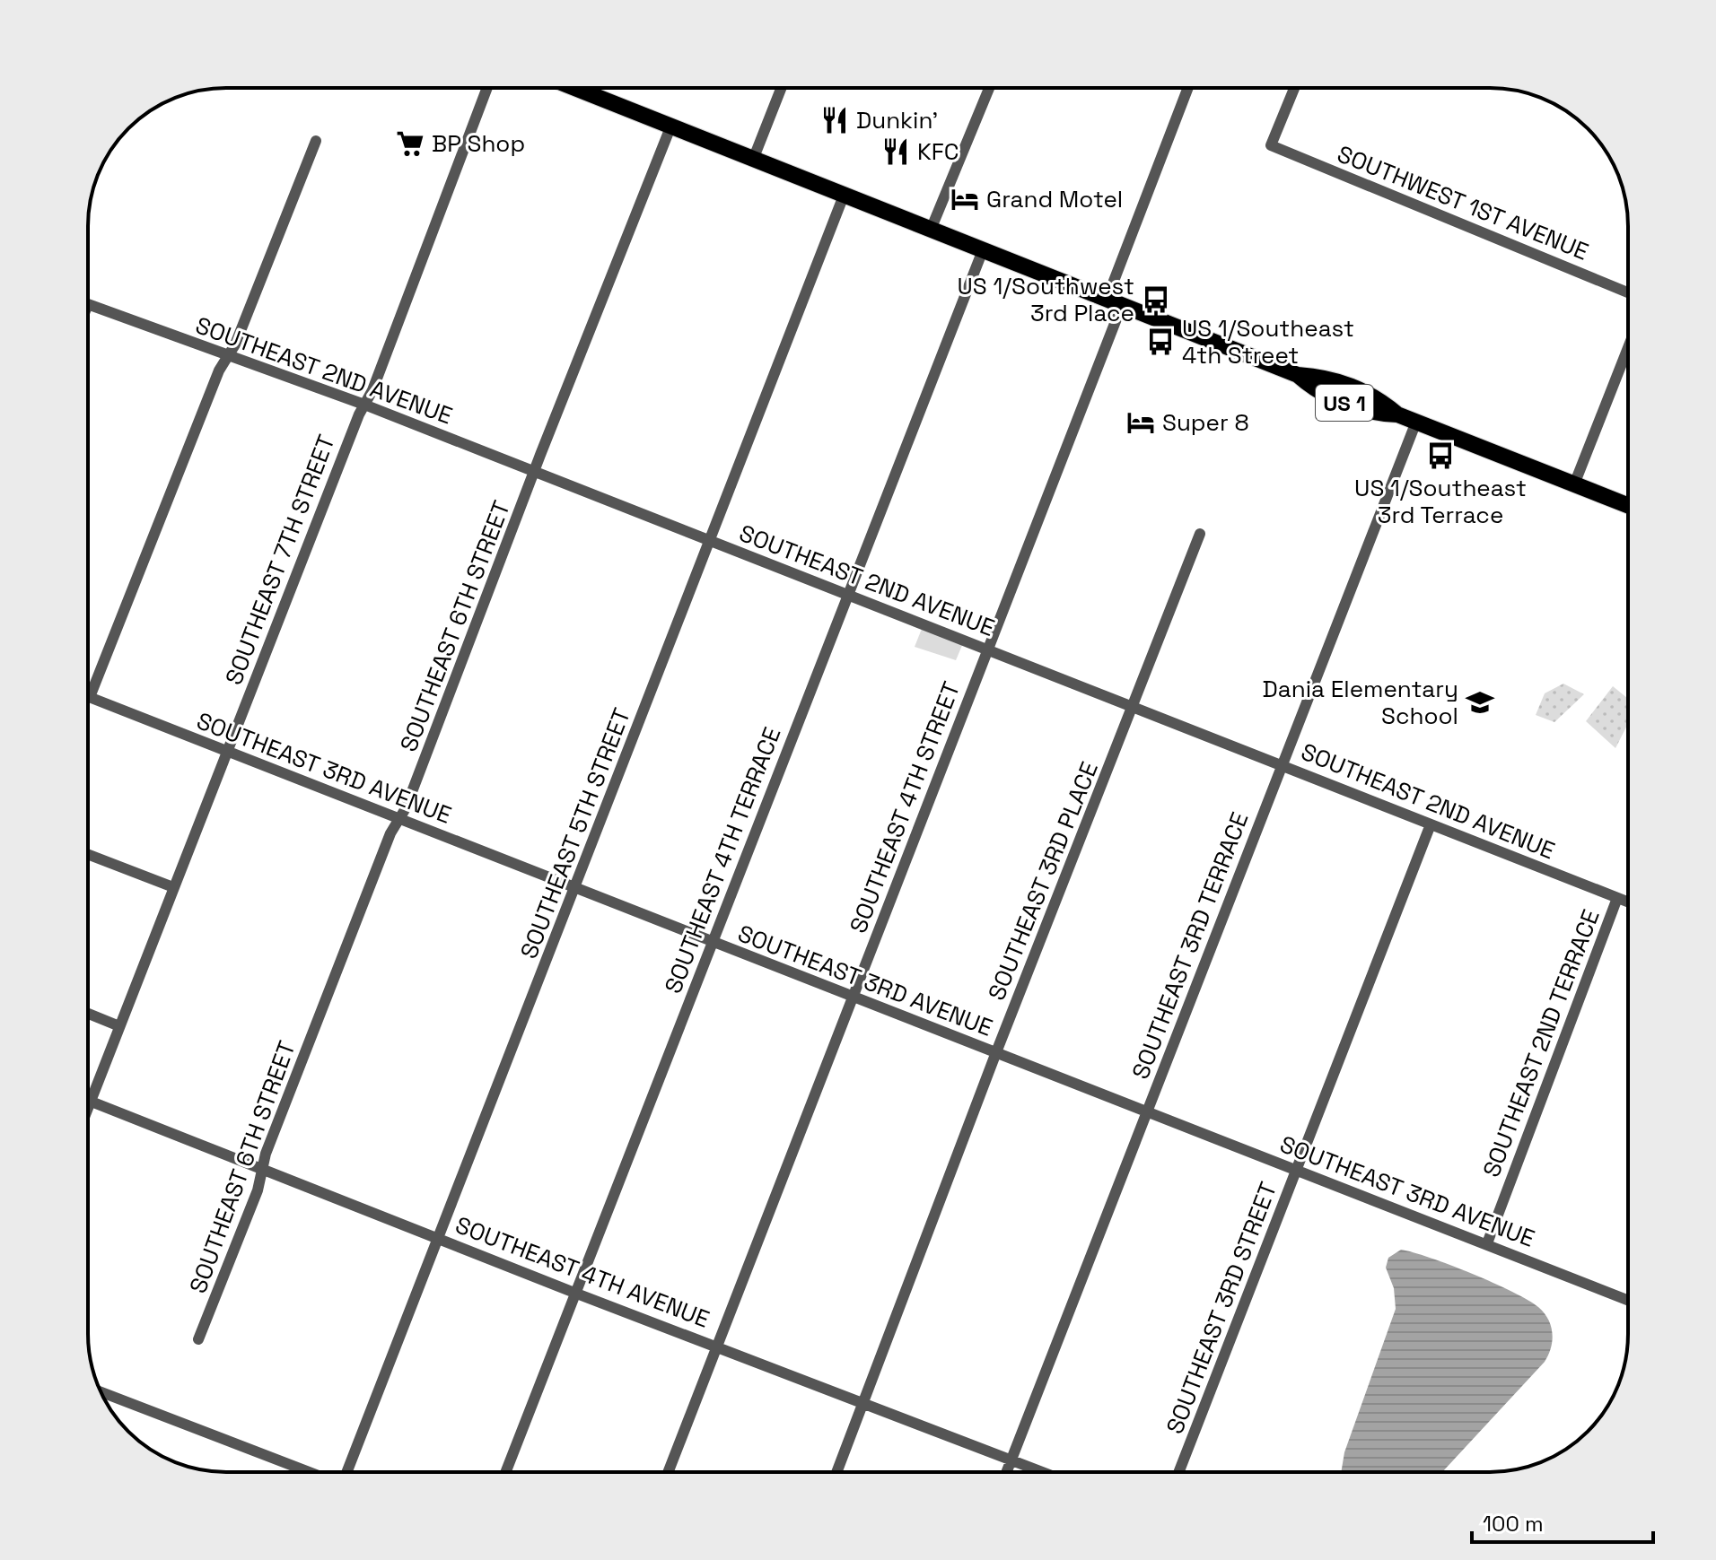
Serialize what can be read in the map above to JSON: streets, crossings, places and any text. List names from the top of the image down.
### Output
{
  "streets": {
    "main road": ["US 1"],
    "street": [
      "SOUTHWEST 1ST AVENUE",
      "SOUTHEAST 2ND AVENUE",
      "SOUTHEAST 7TH STREET",
      "SOUTHEAST 6TH STREET",
      "SOUTHEAST 3RD AVENUE",
      "SOUTHEAST 4TH STREET",
      "SOUTHEAST 5TH STREET",
      "SOUTHEAST 4TH TERRACE",
      "SOUTHEAST 3RD PLACE",
      "SOUTHEAST 3RD TERRACE",
      "SOUTHEAST 2ND TERRACE",
      "SOUTHEAST 4TH AVENUE",
      "SOUTHEAST 3RD STREET"
    ]
  },
  "crossings": [
    ["SOUTHEAST 2ND AVENUE", "SOUTHEAST 7TH STREET"],
    ["SOUTHEAST 2ND AVENUE", "SOUTHEAST 6TH STREET"],
    ["SOUTHEAST 2ND AVENUE", "SOUTHEAST 4TH STREET"],
    ["SOUTHEAST 2ND AVENUE", "SOUTHEAST 5TH STREET"],
    ["SOUTHEAST 2ND AVENUE", "SOUTHEAST 4TH TERRACE"],
    ["SOUTHEAST 2ND AVENUE", "SOUTHEAST 3RD PLACE"],
    ["SOUTHEAST 2ND AVENUE", "SOUTHEAST 3RD TERRACE"],
    ["SOUTHEAST 2ND AVENUE", "SOUTHEAST 2ND TERRACE"],
    ["SOUTHEAST 2ND AVENUE", "SOUTHEAST 3RD STREET"],
    ["US 1", "SOUTHEAST 6TH STREET"],
    ["US 1", "SOUTHEAST 4TH STREET"],
    ["US 1", "SOUTHEAST 5TH STREET"],
    ["US 1", "SOUTHEAST 4TH TERRACE"],
    ["US 1", "SOUTHEAST 3RD TERRACE"],
    ["SOUTHEAST 7TH STREET", "SOUTHEAST 3RD AVENUE"],
    ["SOUTHEAST 7TH STREET", "SOUTHEAST 4TH AVENUE"],
    ["SOUTHEAST 6TH STREET", "SOUTHEAST 3RD AVENUE"],
    ["SOUTHEAST 6TH STREET", "SOUTHEAST 4TH AVENUE"],
    ["SOUTHEAST 3RD AVENUE", "SOUTHEAST 4TH STREET"],
    ["SOUTHEAST 3RD AVENUE", "SOUTHEAST 5TH STREET"],
    ["SOUTHEAST 3RD AVENUE", "SOUTHEAST 4TH TERRACE"],
    ["SOUTHEAST 3RD AVENUE", "SOUTHEAST 3RD PLACE"],
    ["SOUTHEAST 3RD AVENUE", "SOUTHEAST 3RD TERRACE"],
    ["SOUTHEAST 3RD AVENUE", "SOUTHEAST 2ND TERRACE"],
    ["SOUTHEAST 3RD AVENUE", "SOUTHEAST 3RD STREET"],
    ["SOUTHEAST 4TH STREET", "SOUTHEAST 4TH AVENUE"],
    ["SOUTHEAST 5TH STREET", "SOUTHEAST 4TH AVENUE"],
    ["SOUTHEAST 4TH TERRACE", "SOUTHEAST 4TH AVENUE"],
    ["SOUTHEAST 3RD PLACE", "SOUTHEAST 4TH AVENUE"],
    ["SOUTHEAST 3RD TERRACE", "SOUTHEAST 4TH AVENUE"]
  ],
  "places": {
    "restaurant": ["Dunkin'", "KFC"],
    "supermarket": ["BP Shop"],
    "hotel": ["Grand Motel", "Super 8"],
    "bus stop": ["US 1/Southwest 3rd Place", "US 1/Southeast 4th Street", "US 1/Southeast 3rd Terrace"],
    "school or university": ["Dania Elementary School"]
  },
  "scale_bar": "100 m"
}
